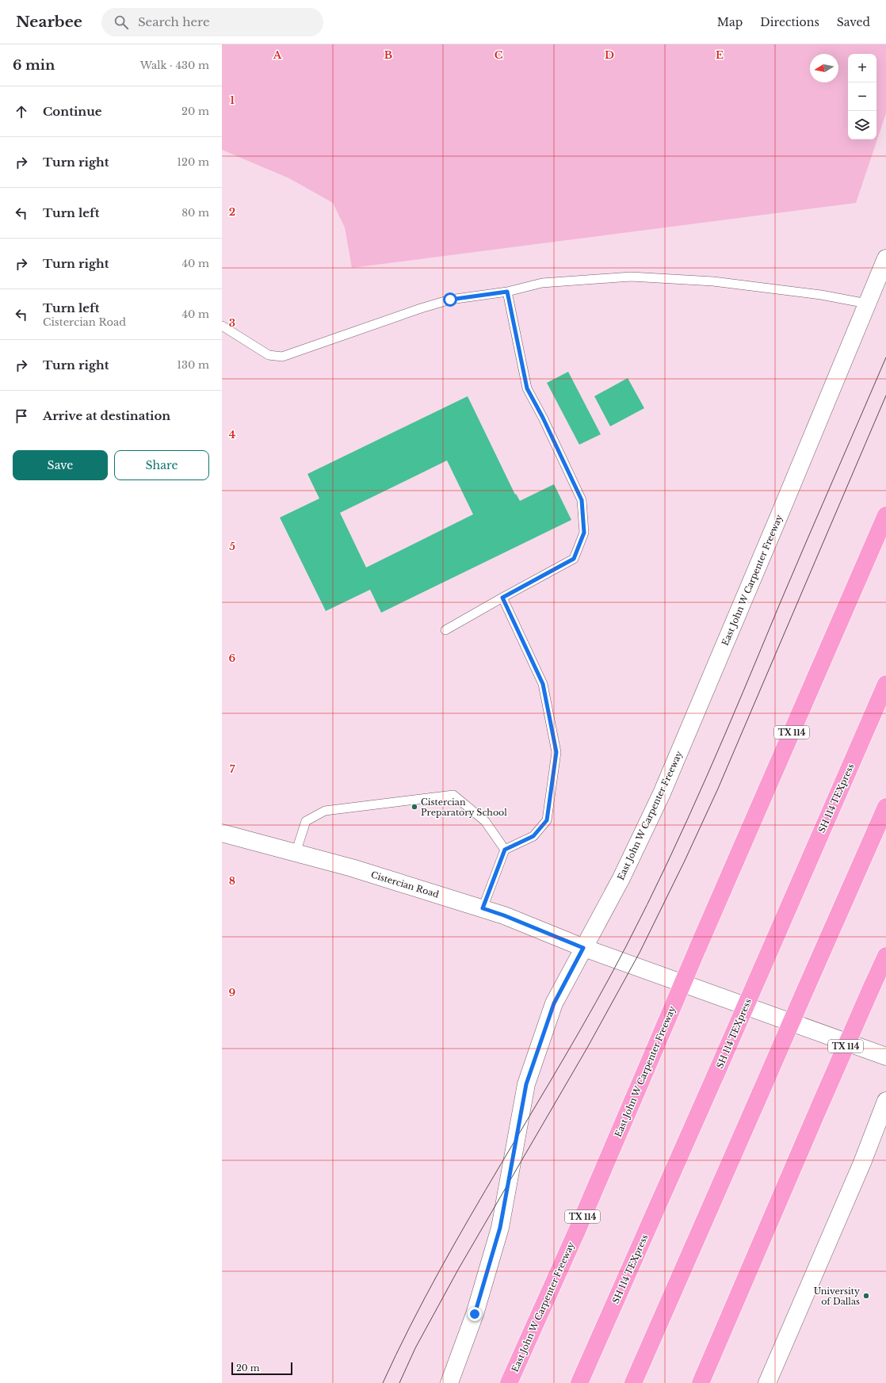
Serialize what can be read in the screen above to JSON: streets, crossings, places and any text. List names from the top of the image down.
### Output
{
  "streets": {
    "highway": ["East John W Carpenter Freeway", "TX 114", "SH 114 TEXpress"],
    "main road": ["Cistercian Road"]
  },
  "crossings": [
    ["East John W Carpenter Freeway", "Cistercian Road"]
  ],
  "places": ["Cistercian Preparatory School", "University of Dallas"],
  "scale_bar": "20 m",
  "north": "left",
  "page": {
    "header": "Nearbee",
    "search": "Search here",
    "nav": ["Map", "Directions", "Saved"],
    "heading": ["6 min", "Walk · 430 m"],
    "map_buttons": ["+", "−"],
    "list": [
      ["Continue", "20 m"],
      ["Turn right", "120 m"],
      ["Turn left", "80 m"],
      ["Turn right", "40 m"],
      ["Turn left", "Cistercian Road", "40 m"],
      ["Turn right", "130 m"],
      "Arrive at destination"
    ],
    "buttons": ["Save", "Share"],
    "scale": "20 m"
  },
  "grid": {
    "columns": [
      "A",
      "B",
      "C",
      "D",
      "E"
    ],
    "rows": [
      "1",
      "2",
      "3",
      "4",
      "5",
      "6",
      "7",
      "8",
      "9"
    ]
  }
}
